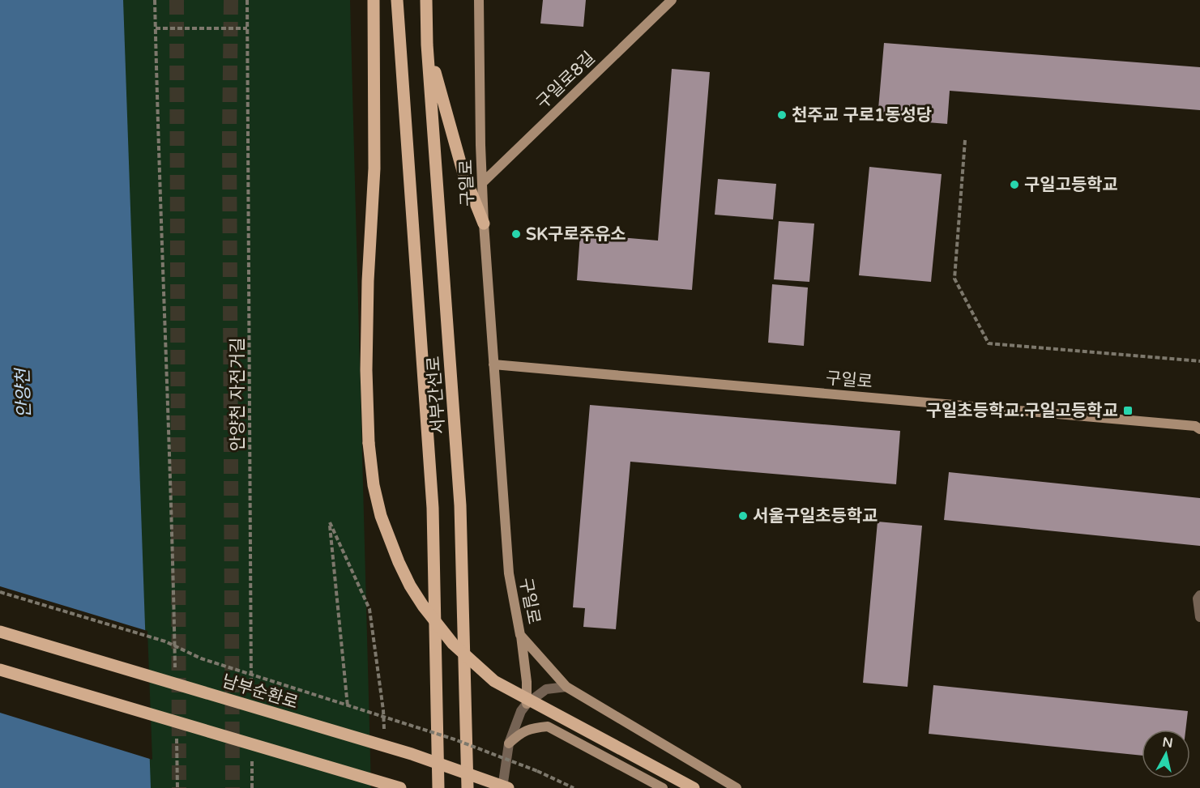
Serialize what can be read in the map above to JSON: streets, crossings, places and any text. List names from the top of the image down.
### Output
{
  "streets": {
    "main road": [
      "구일로8길",
      "구일로",
      "서부간선로",
      "남부순환로"
    ],
    "path": ["안양천 자전거길"]
  },
  "crossings": [
    ["구일로8길", "구일로"]
  ],
  "water": ["안양천"],
  "places": {
    "other": [
      "천주교 구로1동성당",
      "구일고등학교",
      "SK구로주유소",
      "서울구일초등학교"
    ],
    "transit": ["구일초등학교.구일고등학교"]
  },
  "north": "top"
}
